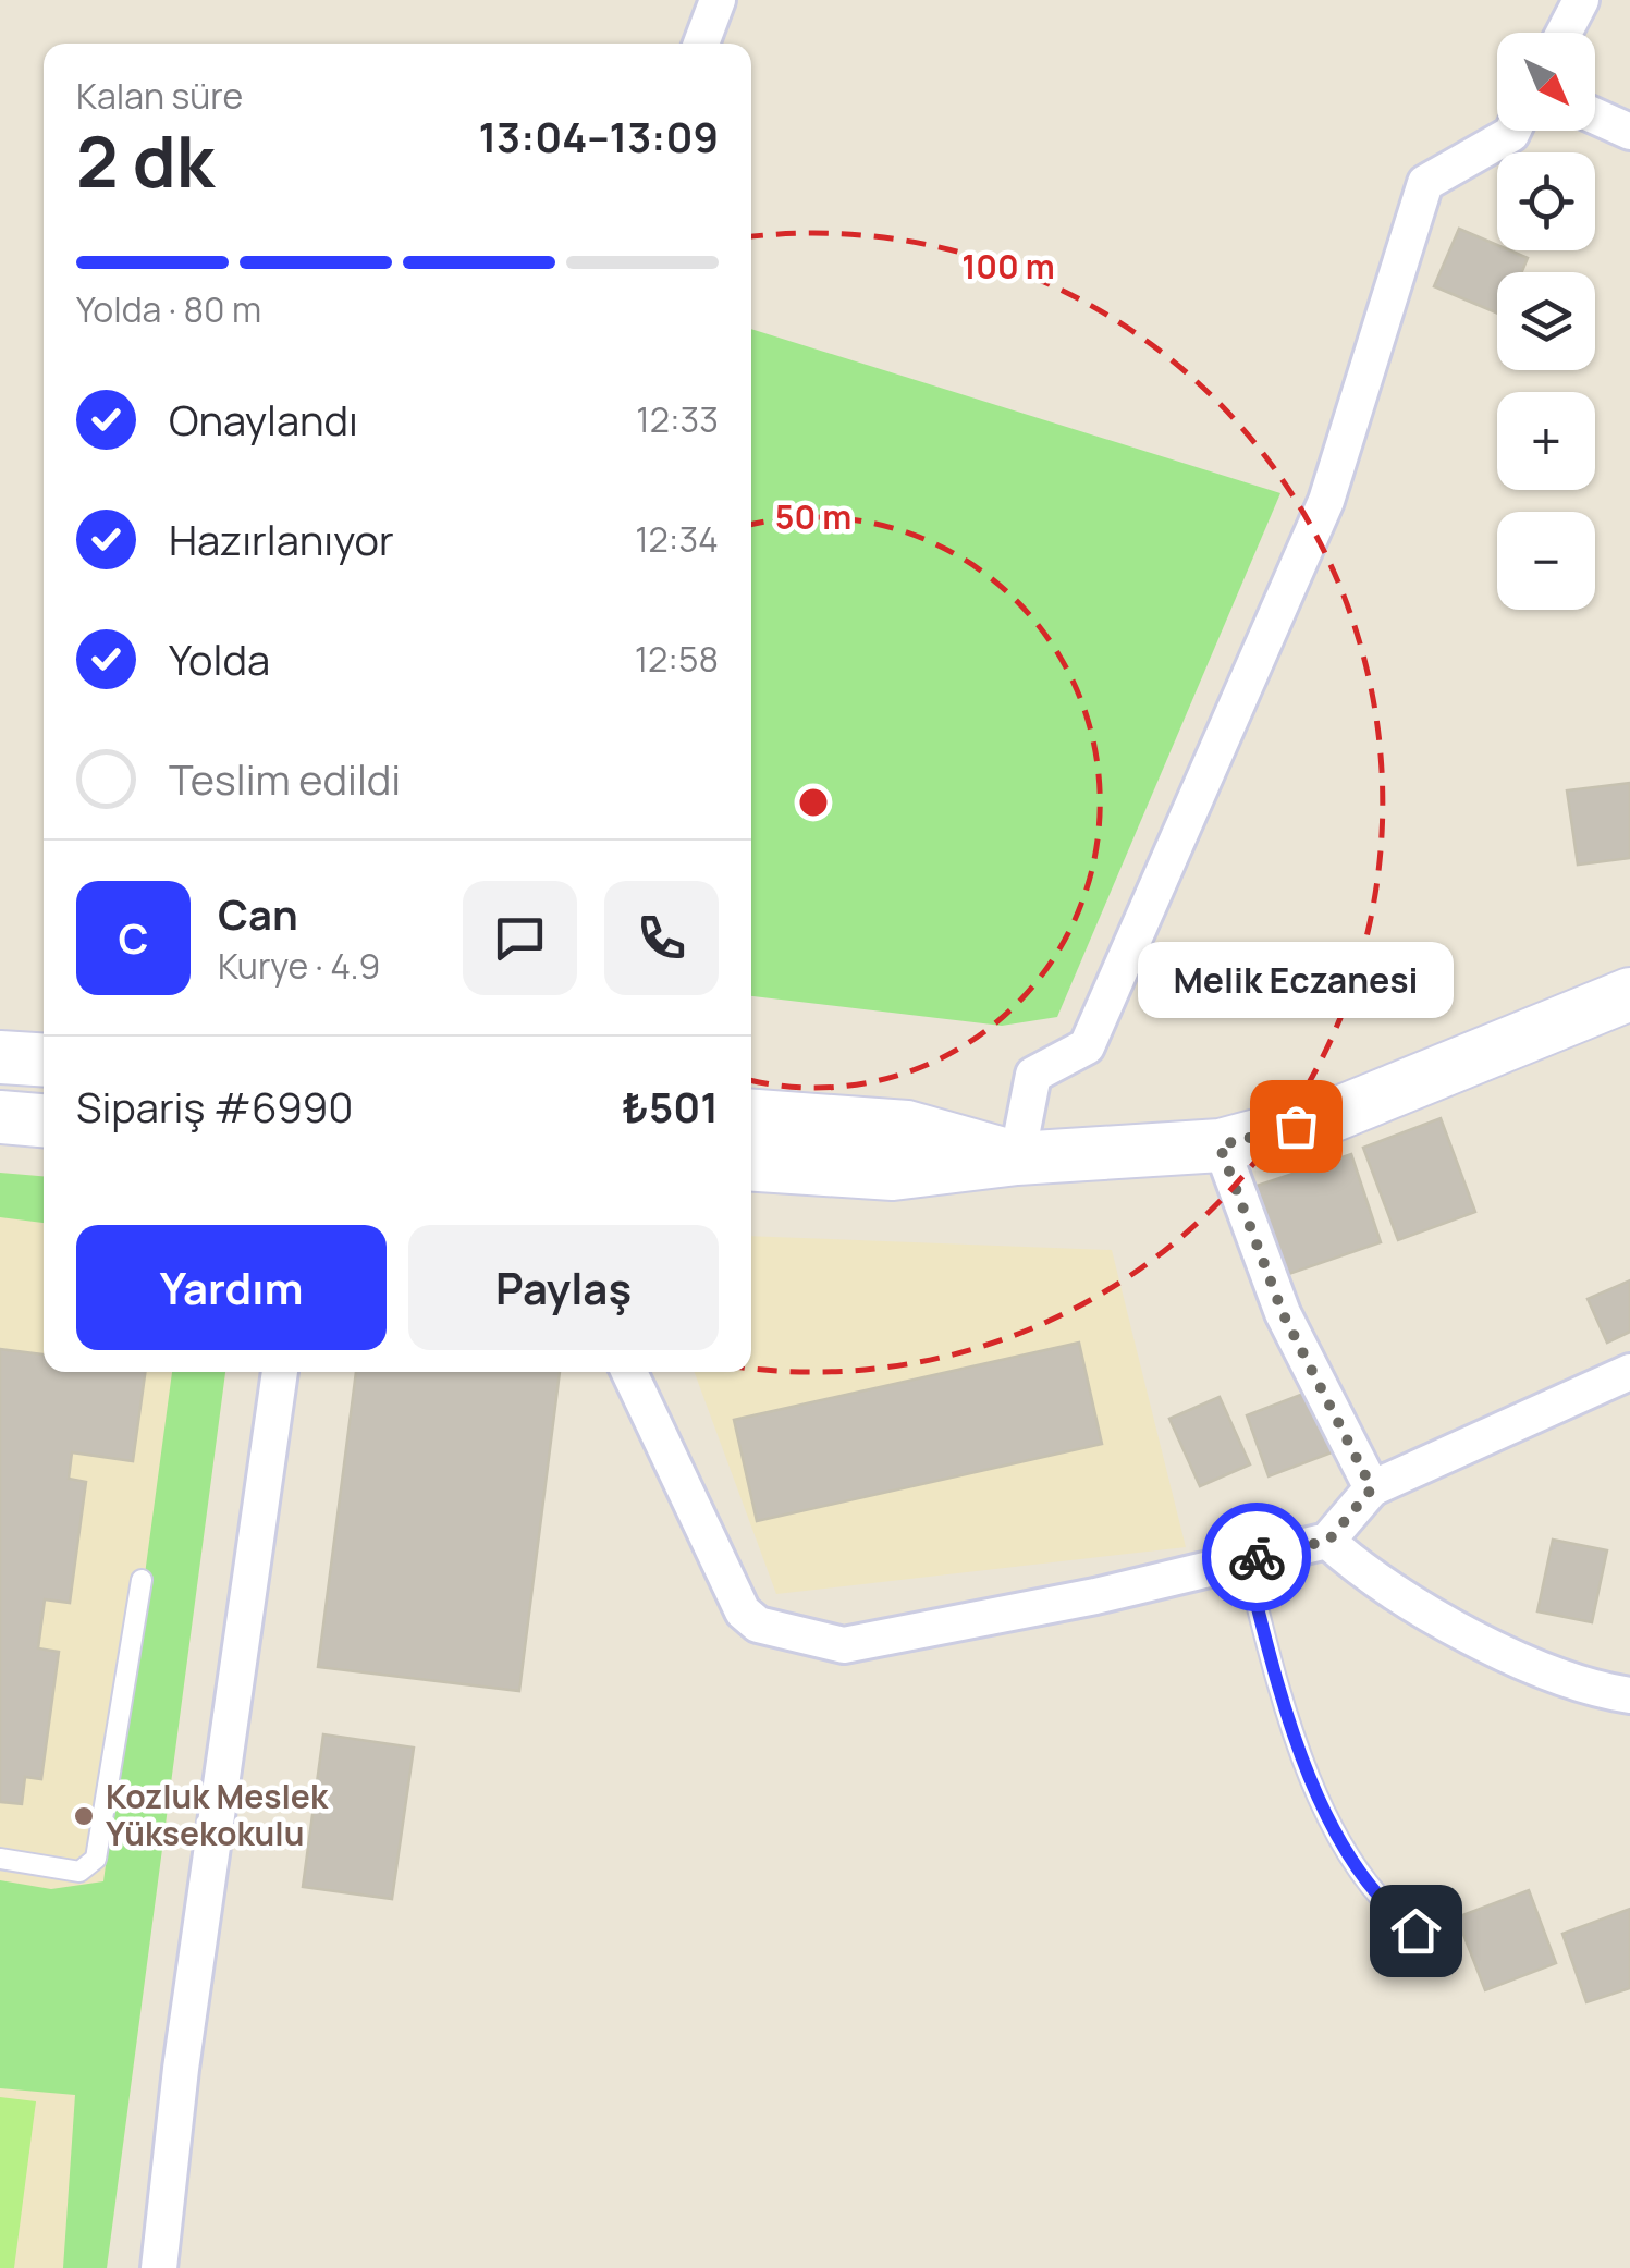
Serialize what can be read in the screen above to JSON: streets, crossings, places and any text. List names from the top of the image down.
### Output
{
  "places": ["Melik Eczanesi", "Kozluk Meslek Yüksekokulu"],
  "north": "bottom right",
  "page": {
    "map_buttons": ["+", "−"],
    "heading": ["2 dk", "Kalan süre", "13:04–13:09"],
    "panel": [
      "Can",
      "Kurye · 4.9",
      "Sipariş #6990",
      "₺501"
    ],
    "bar": "Yolda · 80 m",
    "list": [
      ["Onaylandı", "12:33"],
      ["Hazırlanıyor", "12:34"],
      ["Yolda", "12:58"],
      "Teslim edildi"
    ],
    "round": "C",
    "bubble": "Melik Eczanesi",
    "buttons": ["Yardım", "Paylaş"]
  },
  "rings": ["100 m", "50 m"]
}
